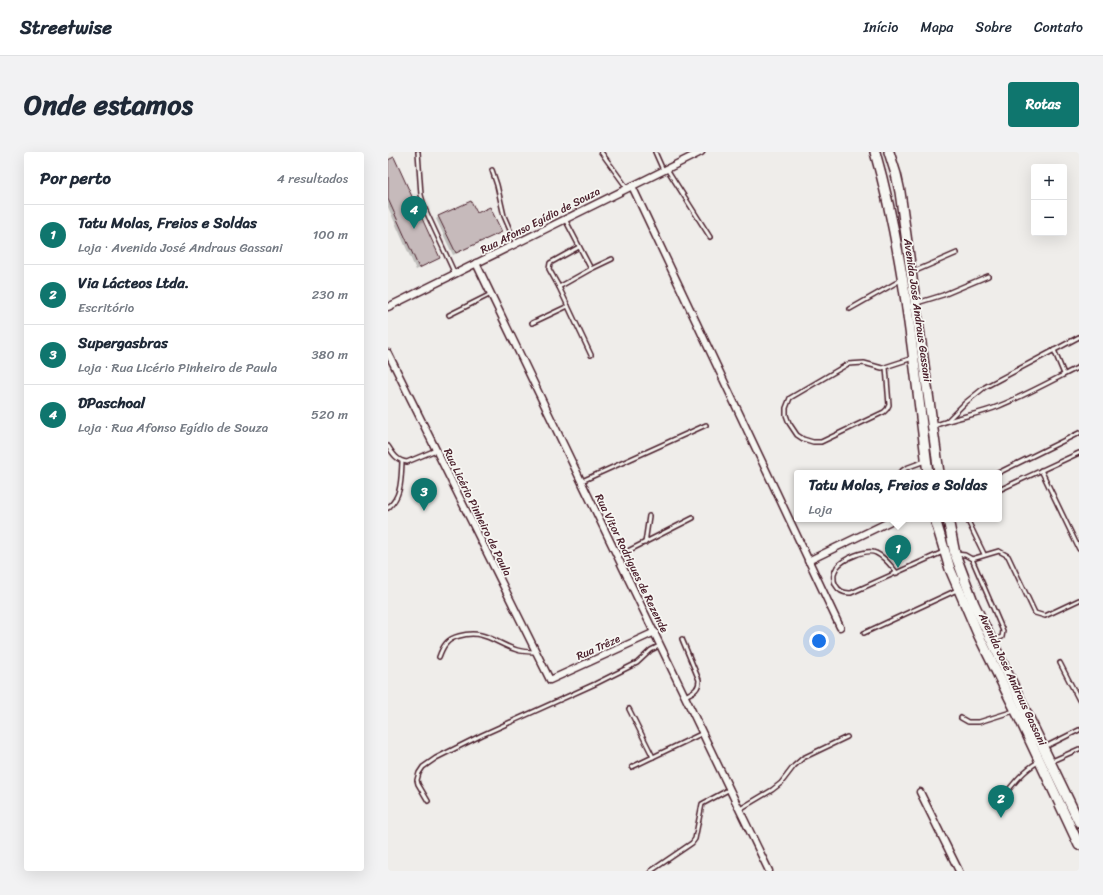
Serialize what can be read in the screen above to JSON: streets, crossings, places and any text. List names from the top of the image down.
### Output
{
  "streets": {
    "main road": ["Avenida José Andraus Gassani"],
    "street": [
      "Rua Afonso Egídio de Souza",
      "Rua Licério Pinheiro de Paula",
      "Rua Vitor Rodrigues de Rezende",
      "Rua Trêze"
    ]
  },
  "crossings": [
    ["Rua Afonso Egídio de Souza", "Rua Vitor Rodrigues de Rezende"],
    ["Rua Licério Pinheiro de Paula", "Rua Trêze"],
    ["Rua Vitor Rodrigues de Rezende", "Rua Trêze"]
  ],
  "page": {
    "header": "Streetwise",
    "nav": [
      "Início",
      "Mapa",
      "Sobre",
      "Contato"
    ],
    "title": "Onde estamos",
    "buttons": "Rotas",
    "heading": ["Por perto", "4 resultados"],
    "map_buttons": ["+", "−"],
    "pins": [
      "4",
      "3",
      "1",
      "2"
    ],
    "list": [
      {
        "mark": "1",
        "name": "Tatu Molas, Freios e Soldas",
        "note": "Loja · Avenida José Andraus Gassani",
        "value": "100 m"
      },
      {
        "mark": "2",
        "name": "Via Lácteos Ltda.",
        "note": "Escritório",
        "value": "230 m"
      },
      {
        "mark": "3",
        "name": "Supergasbras",
        "note": "Loja · Rua Licério Pinheiro de Paula",
        "value": "380 m"
      },
      {
        "mark": "4",
        "name": "DPaschoal",
        "note": "Loja · Rua Afonso Egídio de Souza",
        "value": "520 m"
      }
    ],
    "popup": ["Tatu Molas, Freios e Soldas", "Loja"]
  }
}
